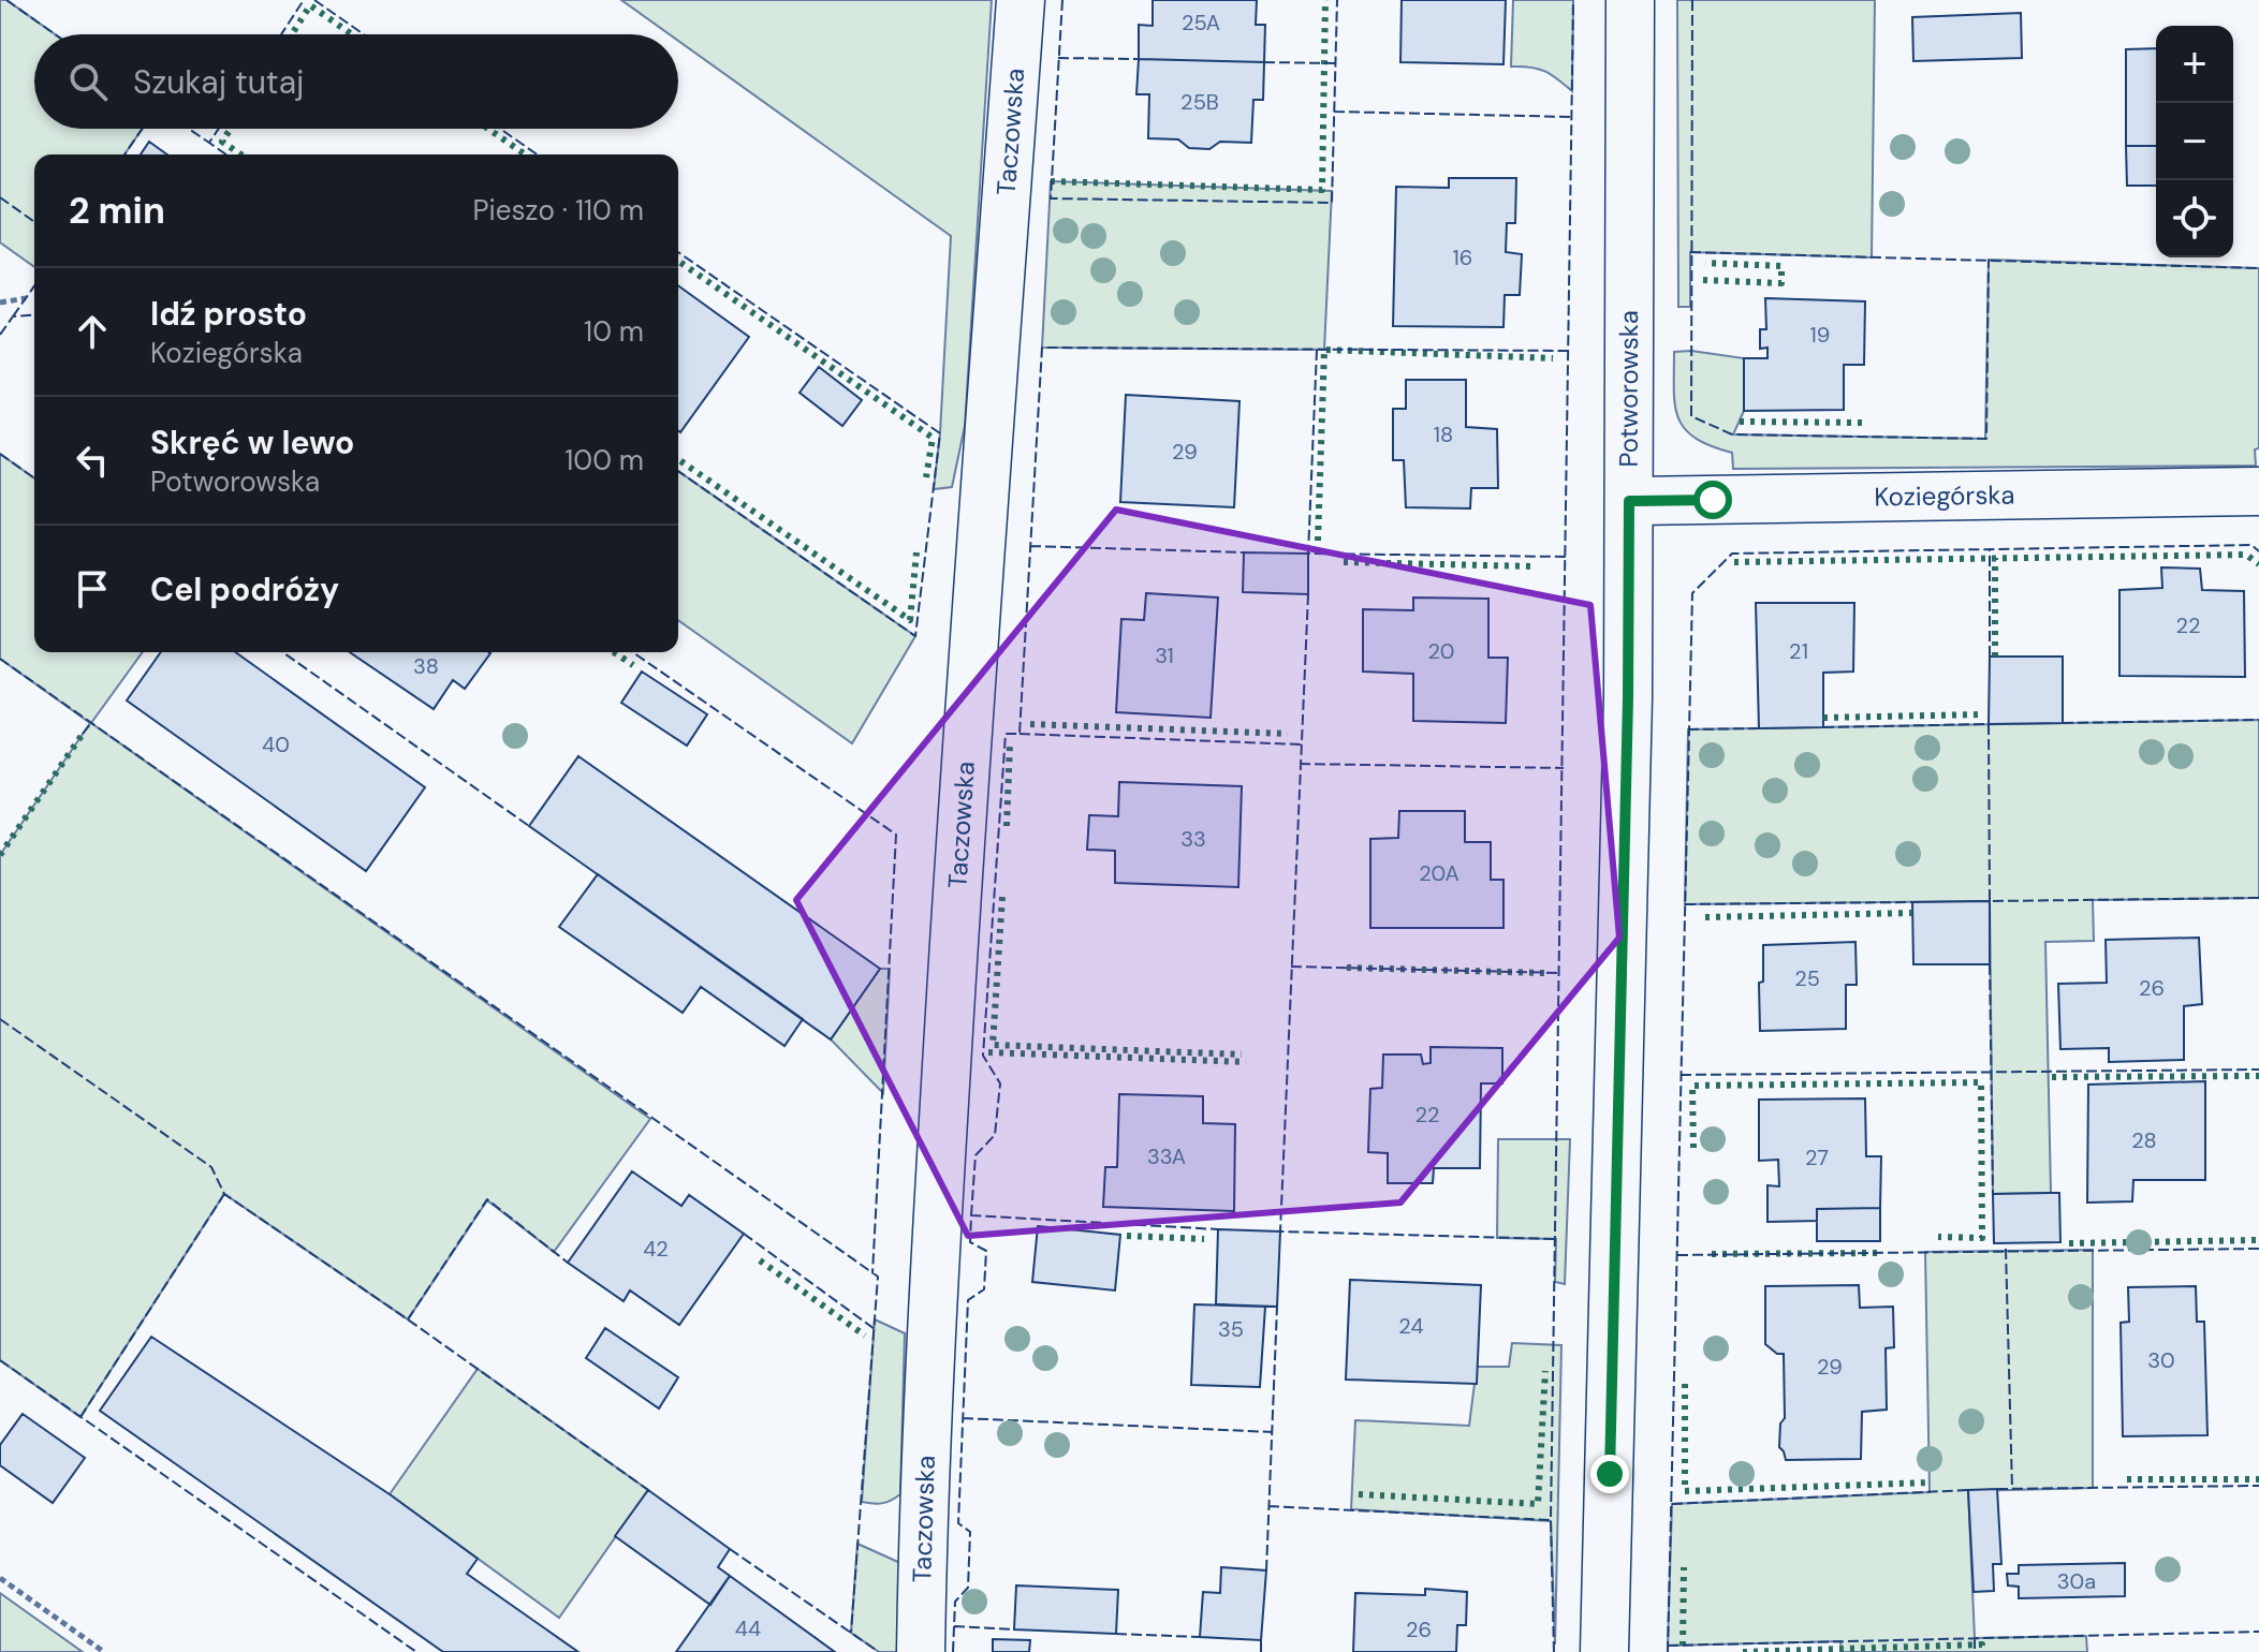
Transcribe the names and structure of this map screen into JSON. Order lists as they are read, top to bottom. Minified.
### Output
{"streets":{"street":["Taczowska","Potworowska","Koziegórska"]},"crossings":[["Potworowska","Koziegórska"]],"house_numbers":["25A","25B","16","19","18","29","22","20","21","31","38","40","33","20A","25","26","22","28","33A","27","42","24","35","30","29","30a","44","26"],"page":{"map_buttons":["+","−"],"search":"Szukaj tutaj","heading":["2 min","Pieszo · 110 m"],"list":[["Idź prosto","Koziegórska","10 m"],["Skręć w lewo","Potworowska","100 m"],"Cel podróży"]}}
